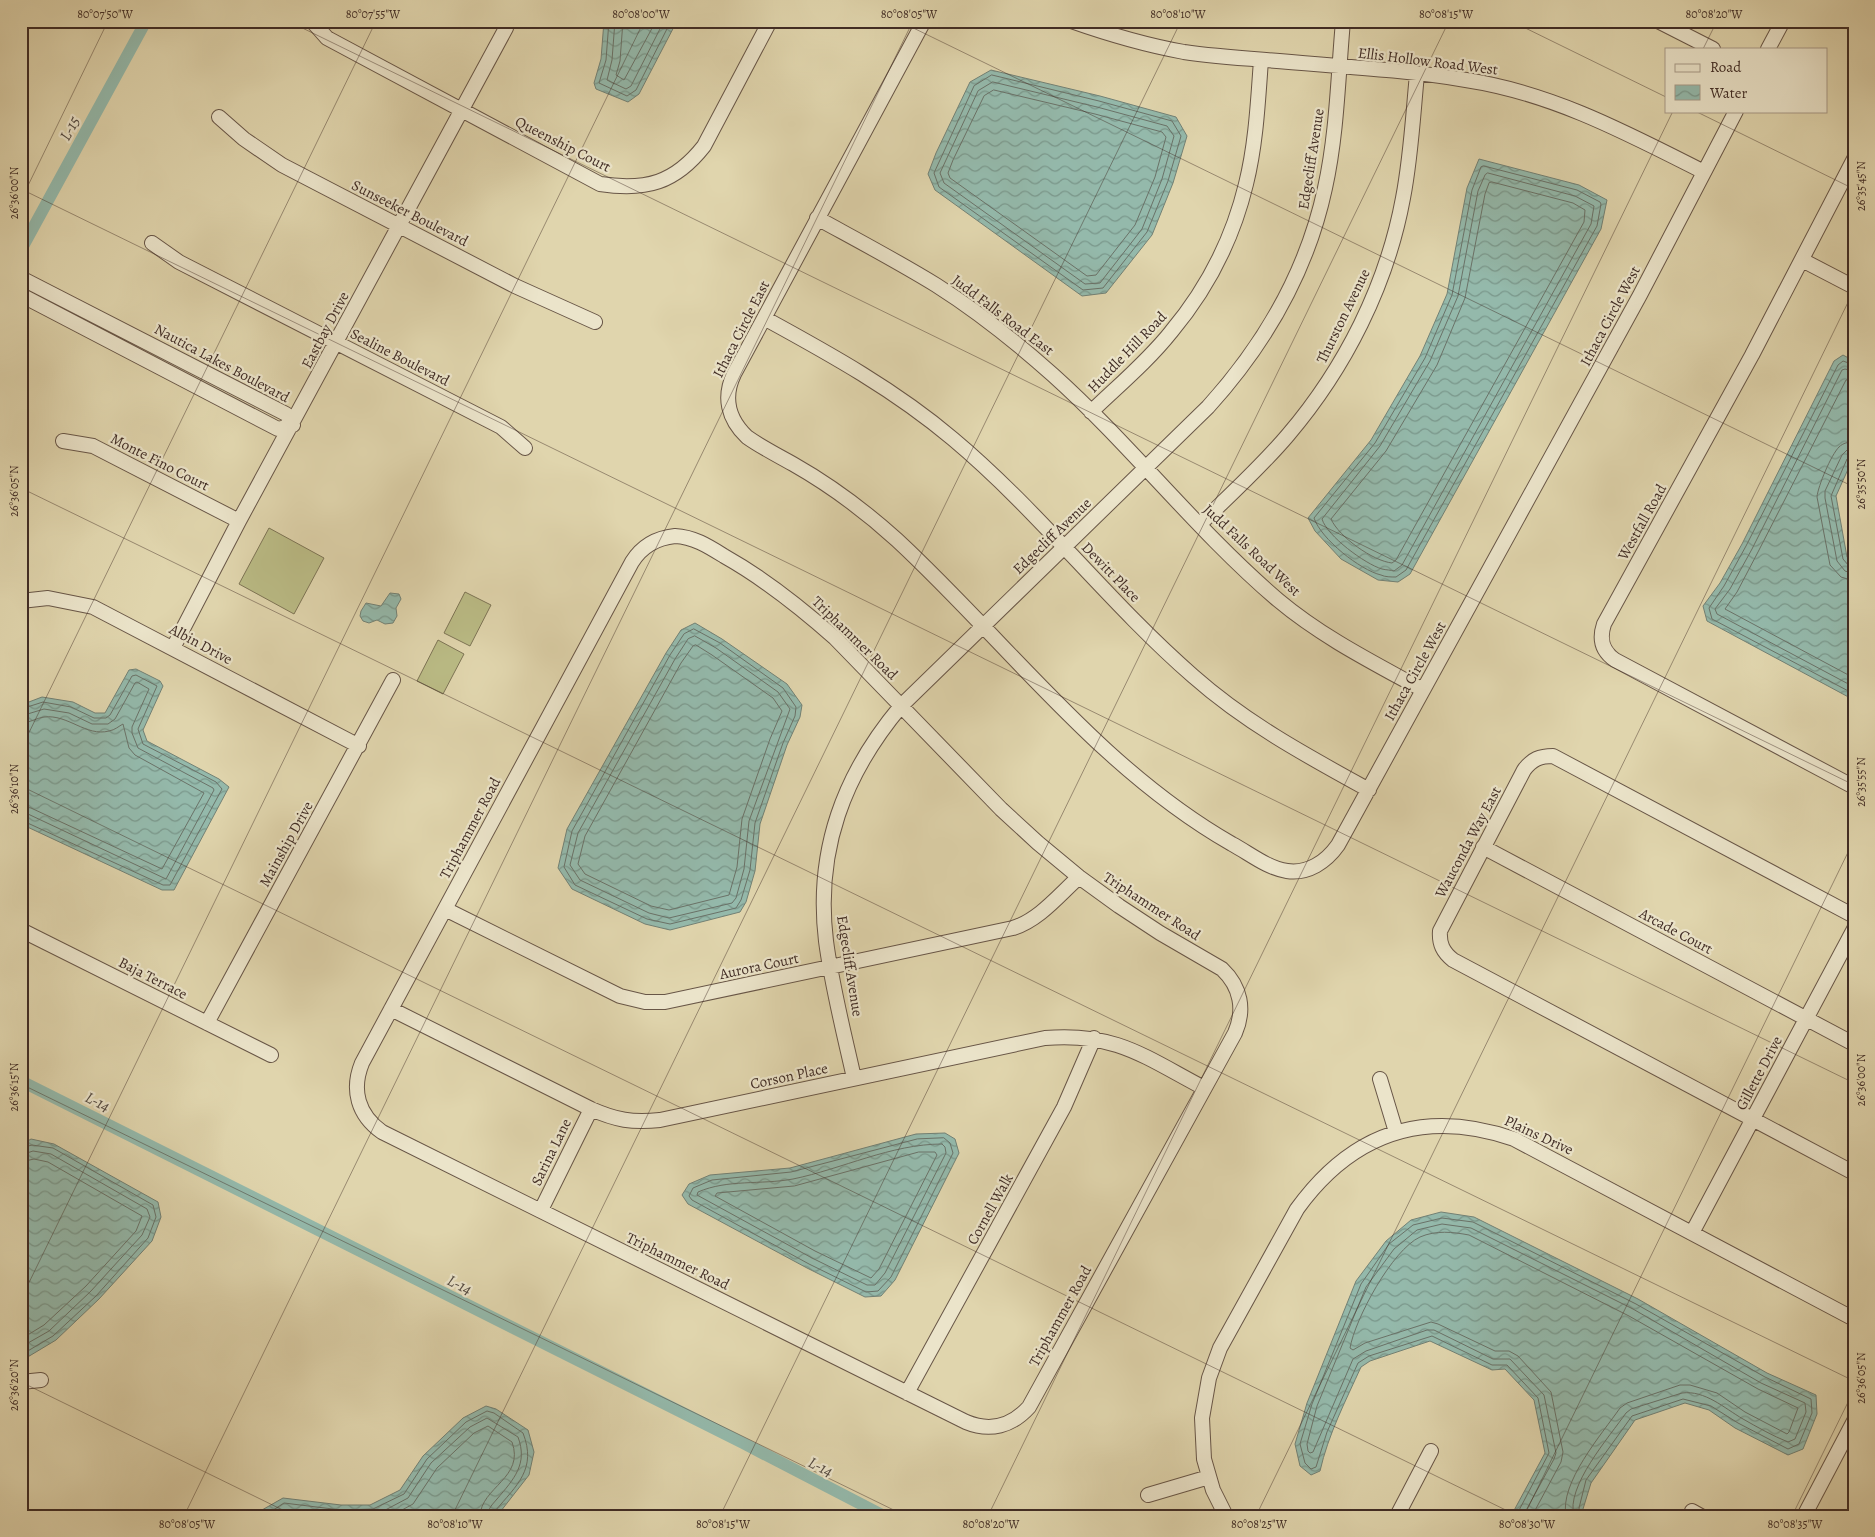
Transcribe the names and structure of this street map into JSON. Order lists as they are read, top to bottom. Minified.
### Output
{"streets":{"street":["Ellis Hollow Road West","Queenship Court","Edgecliff Avenue","Sunseeker Boulevard","Judd Falls Road East","Thurston Avenue","Ithaca Circle West","Ithaca Circle East","Eastbay Drive","Huddle Hill Road","Sealine Boulevard","Nautica Lakes Boulevard","Monte Fino Court","Westfall Road","Judd Falls Road West","Dewitt Place","Triphammer Road","Albin Drive","Wauconda Way East","Mainship Drive","Arcade Court","Aurora Court","Baja Terrace","Gillette Drive","Corson Place","Plains Drive","Sarina Lane","Cornell Walk"]},"crossings":[["Ellis Hollow Road West","Edgecliff Avenue"],["Ellis Hollow Road West","Thurston Avenue"],["Ellis Hollow Road West","Ithaca Circle West"],["Ellis Hollow Road West","Huddle Hill Road"],["Queenship Court","Eastbay Drive"],["Edgecliff Avenue","Judd Falls Road East"],["Edgecliff Avenue","Ithaca Circle West"],["Edgecliff Avenue","Ithaca Circle East"],["Edgecliff Avenue","Judd Falls Road West"],["Edgecliff Avenue","Dewitt Place"],["Edgecliff Avenue","Triphammer Road"],["Edgecliff Avenue","Aurora Court"],["Edgecliff Avenue","Corson Place"],["Sunseeker Boulevard","Eastbay Drive"],["Judd Falls Road East","Ithaca Circle East"],["Judd Falls Road East","Huddle Hill Road"],["Judd Falls Road East","Judd Falls Road West"],["Thurston Avenue","Judd Falls Road West"],["Ithaca Circle West","Ithaca Circle East"],["Ithaca Circle West","Judd Falls Road West"],["Ithaca Circle West","Dewitt Place"],["Ithaca Circle East","Dewitt Place"],["Eastbay Drive","Sealine Boulevard"],["Eastbay Drive","Nautica Lakes Boulevard"],["Eastbay Drive","Monte Fino Court"],["Eastbay Drive","Albin Drive"],["Triphammer Road","Aurora Court"],["Triphammer Road","Corson Place"],["Triphammer Road","Sarina Lane"],["Triphammer Road","Cornell Walk"],["Albin Drive","Mainship Drive"],["Wauconda Way East","Arcade Court"],["Wauconda Way East","Gillette Drive"],["Mainship Drive","Baja Terrace"],["Arcade Court","Gillette Drive"],["Gillette Drive","Plains Drive"],["Corson Place","Sarina Lane"],["Corson Place","Cornell Walk"]],"water":["L-15","L-14"],"legend":["Road","Water"],"coordinates":["80°07'50\"W","80°07'55\"W","80°08'00\"W","80°08'05\"W","80°08'10\"W","80°08'15\"W","80°08'20\"W","26°35'45\"N","26°36'00\"N","26°35'50\"N","26°36'05\"N","26°35'55\"N","26°36'10\"N","26°36'15\"N","26°36'20\"N","80°08'25\"W","80°08'30\"W","80°08'35\"W"]}
